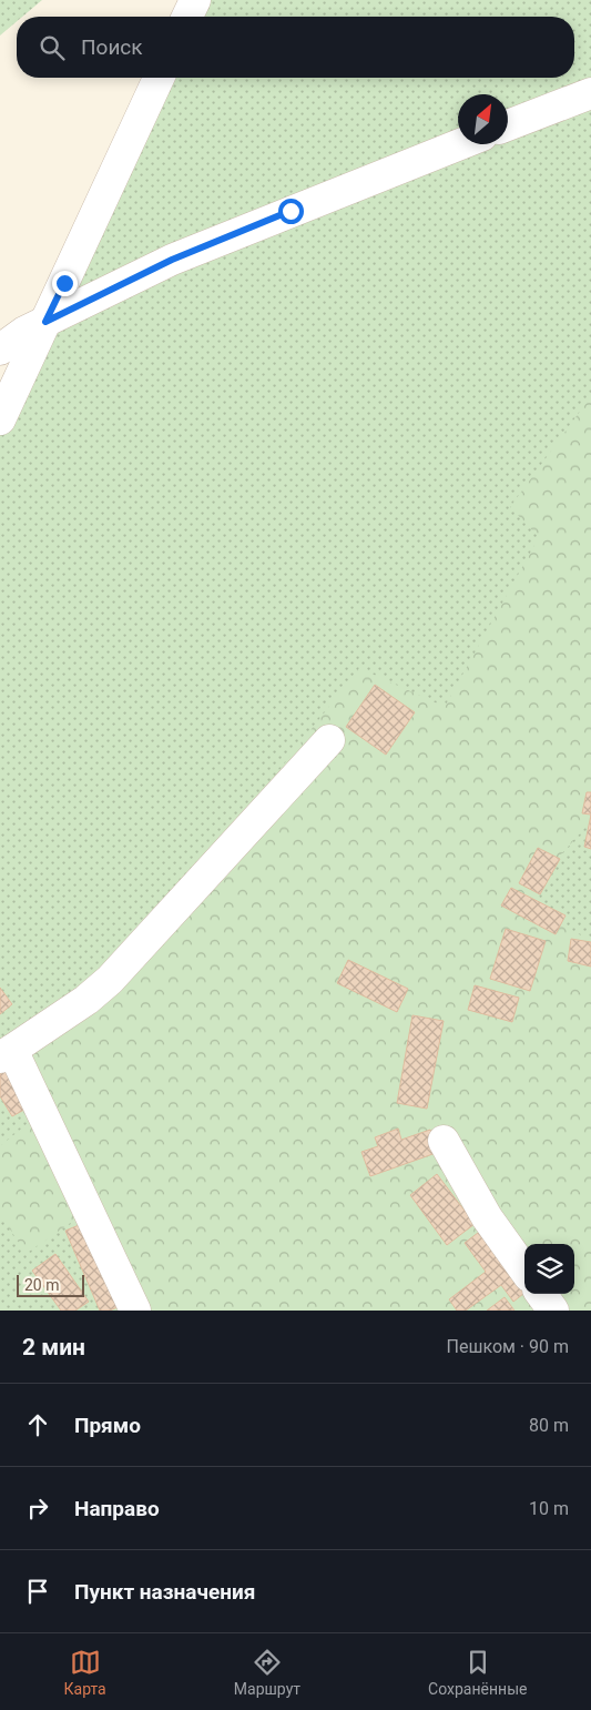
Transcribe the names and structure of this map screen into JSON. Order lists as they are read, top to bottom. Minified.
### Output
{"scale_bar":"20 m","north":"top right","page":{"search":"Поиск","scale":"20 m","heading":["2 мин","Пешком · 90 m"],"list":[["Прямо","80 m"],["Направо","10 m"],"Пункт назначения"],"nav":["Карта","Маршрут","Сохранённые"]}}
